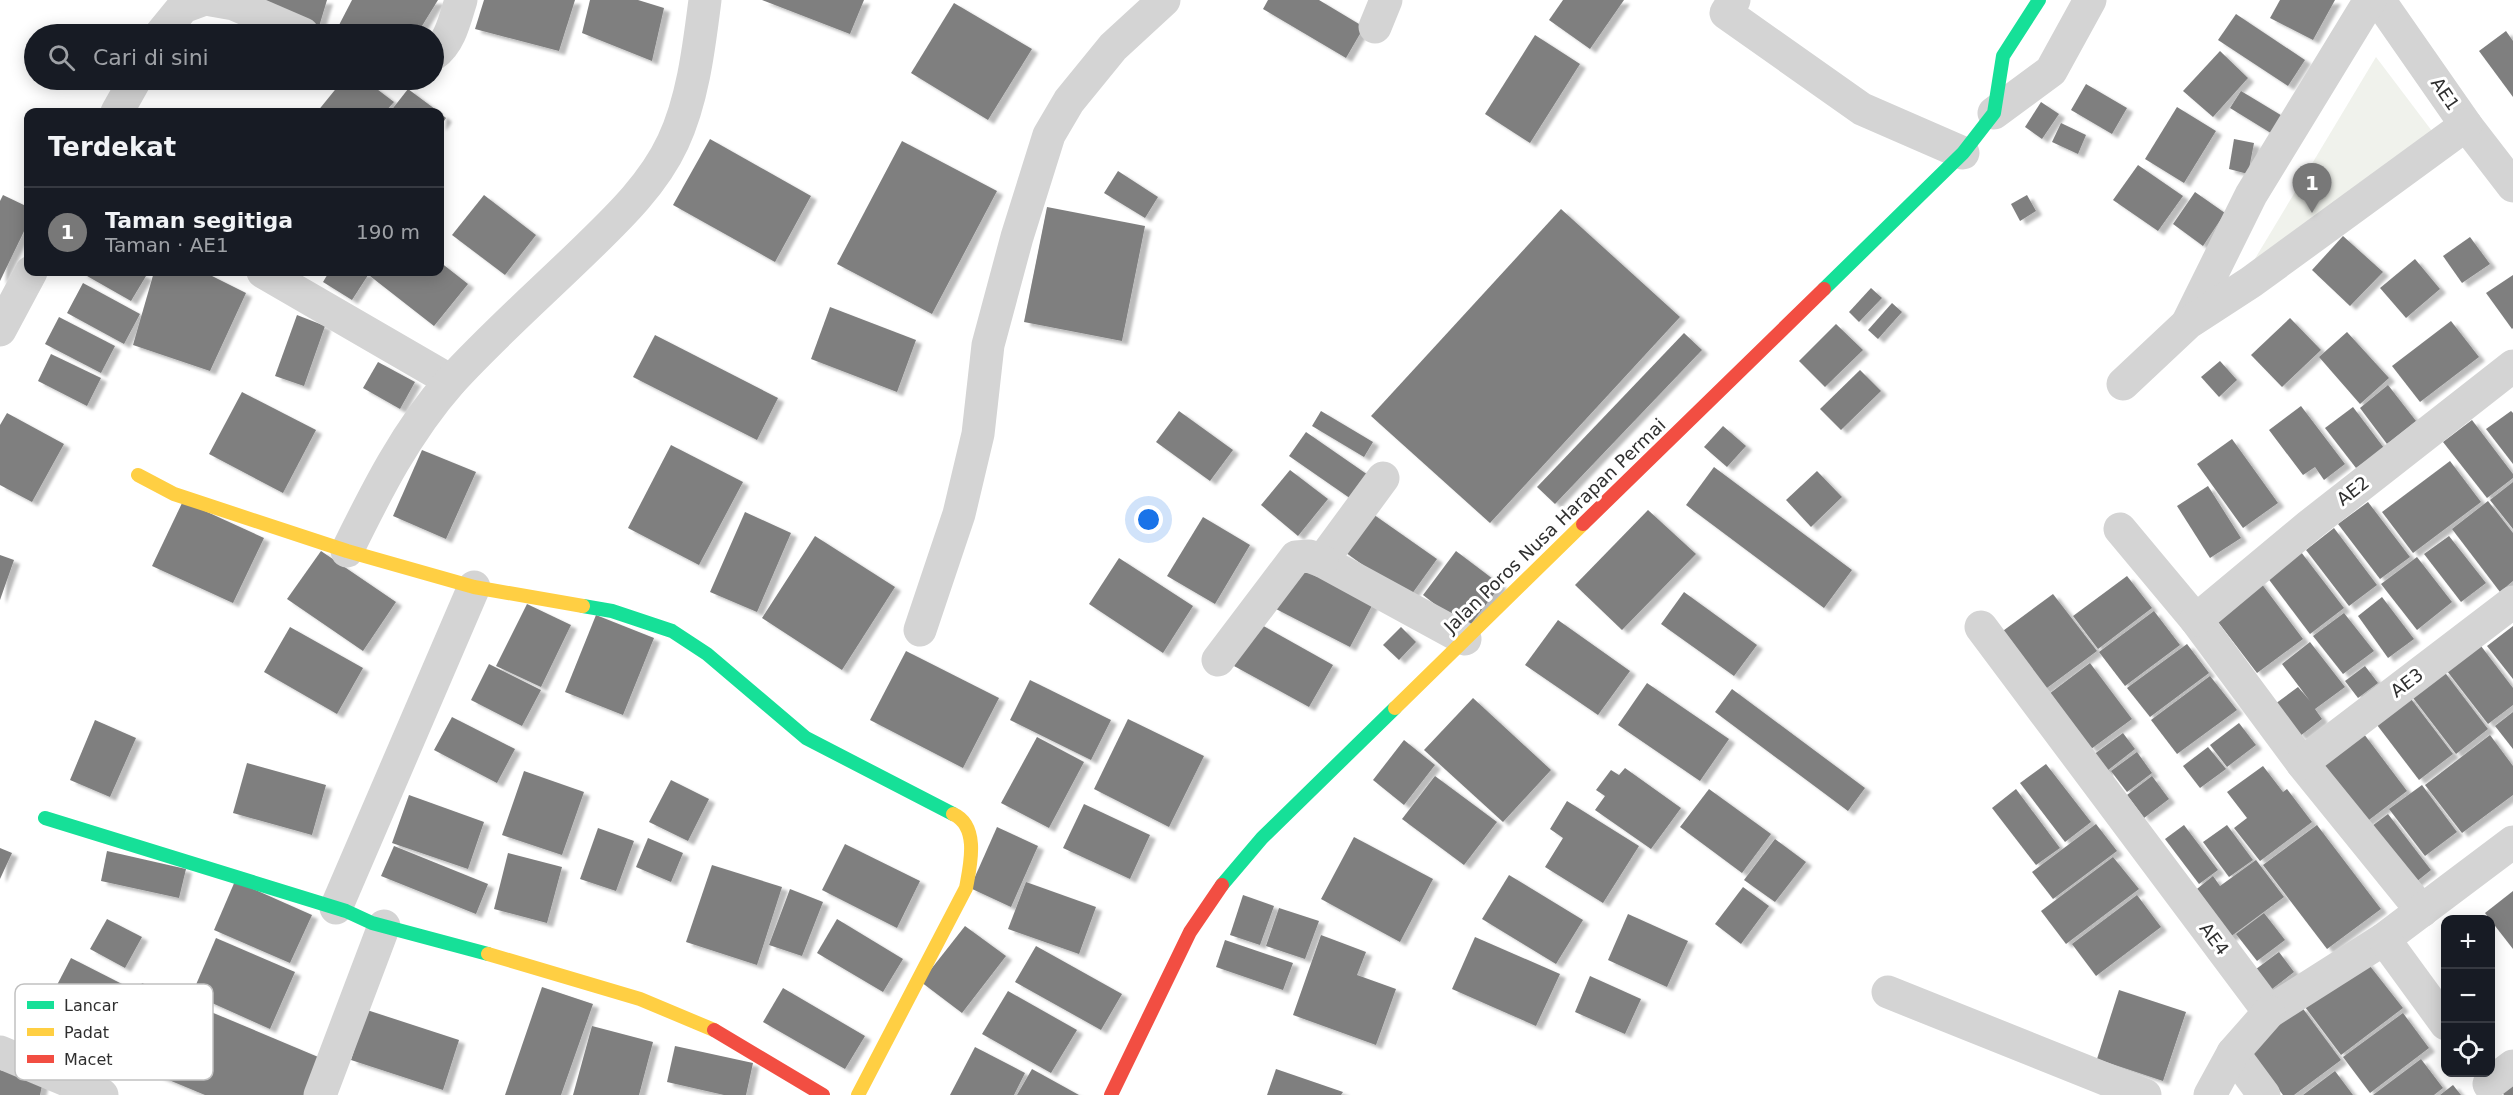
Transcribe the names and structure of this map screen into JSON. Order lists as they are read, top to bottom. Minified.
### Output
{"streets":{"street":["AE1","AE2","Jalan Poros Nusa Harapan Permai","AE3","AE4"]},"legend":["Lancar","Padat","Macet"],"page":{"search":"Cari di sini","heading":"Terdekat","pins":"1","list":[{"mark":"1","name":"Taman segitiga","note":"Taman · AE1","value":"190 m"}],"map_buttons":["+","−"]}}
